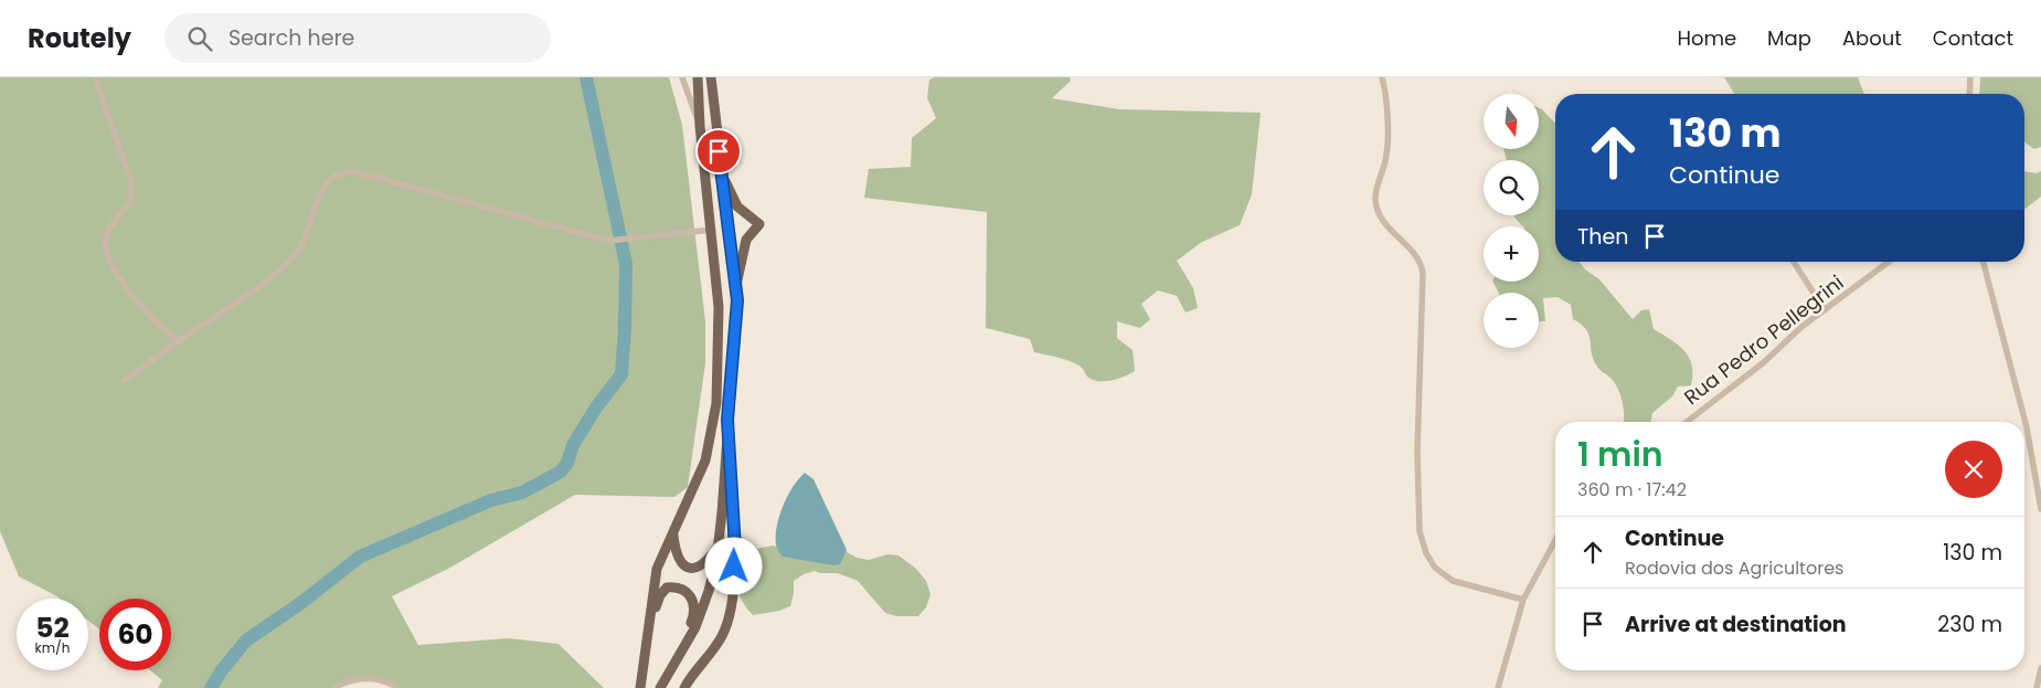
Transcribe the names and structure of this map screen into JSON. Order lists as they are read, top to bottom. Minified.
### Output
{"streets":{"street":["Rua Pedro Pellegrini"]},"north":"bottom","page":{"header":"Routely","search":"Search here","nav":["Home","Map","About","Contact"],"map_buttons":["+","−"],"turn":["130 m","Continue"],"then":"Then","heading":["1 min","360 m · 17:42"],"list":[{"name":"Continue","note":"Rodovia dos Agricultores","value":"130 m"},{"name":"Arrive at destination","value":"230 m"}],"speed":"52 km/h","limit":"60"}}
